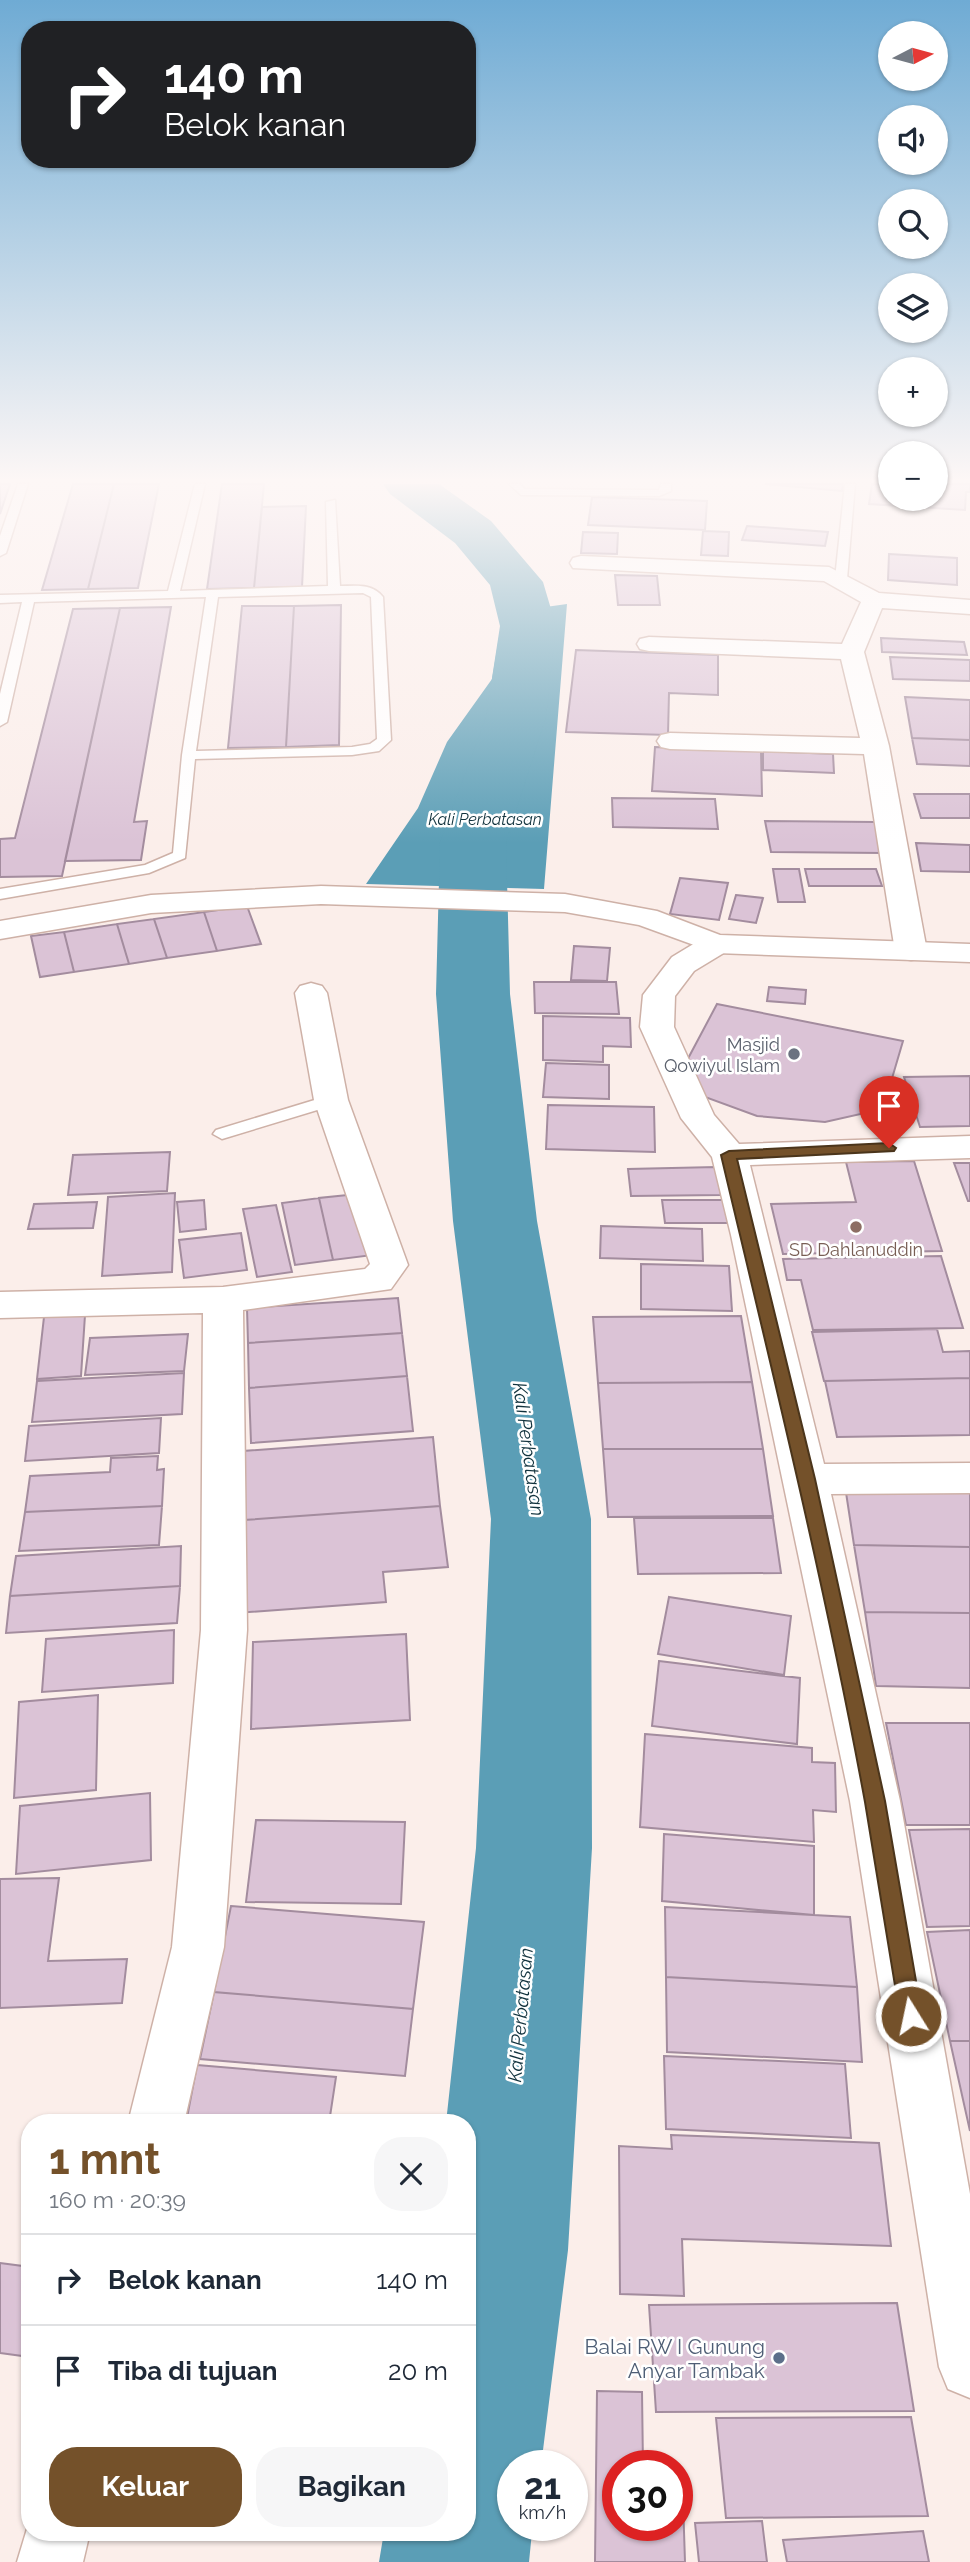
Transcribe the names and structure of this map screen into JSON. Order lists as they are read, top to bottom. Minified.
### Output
{"water":["Kali Perbatasan"],"places":["Masjid Qowiyul Islam","SD Dahlanuddin","Balai RW I Gunung Anyar Tambak"],"north":"right","page":{"map_buttons":["+","−"],"turn":["140 m","Belok kanan"],"heading":["1 mnt","160 m · 20:39"],"list":[{"name":"Belok kanan","value":"140 m"},{"name":"Tiba di tujuan","value":"20 m"}],"buttons":["Keluar","Bagikan"],"speed":"21 km/h","limit":"30"}}
